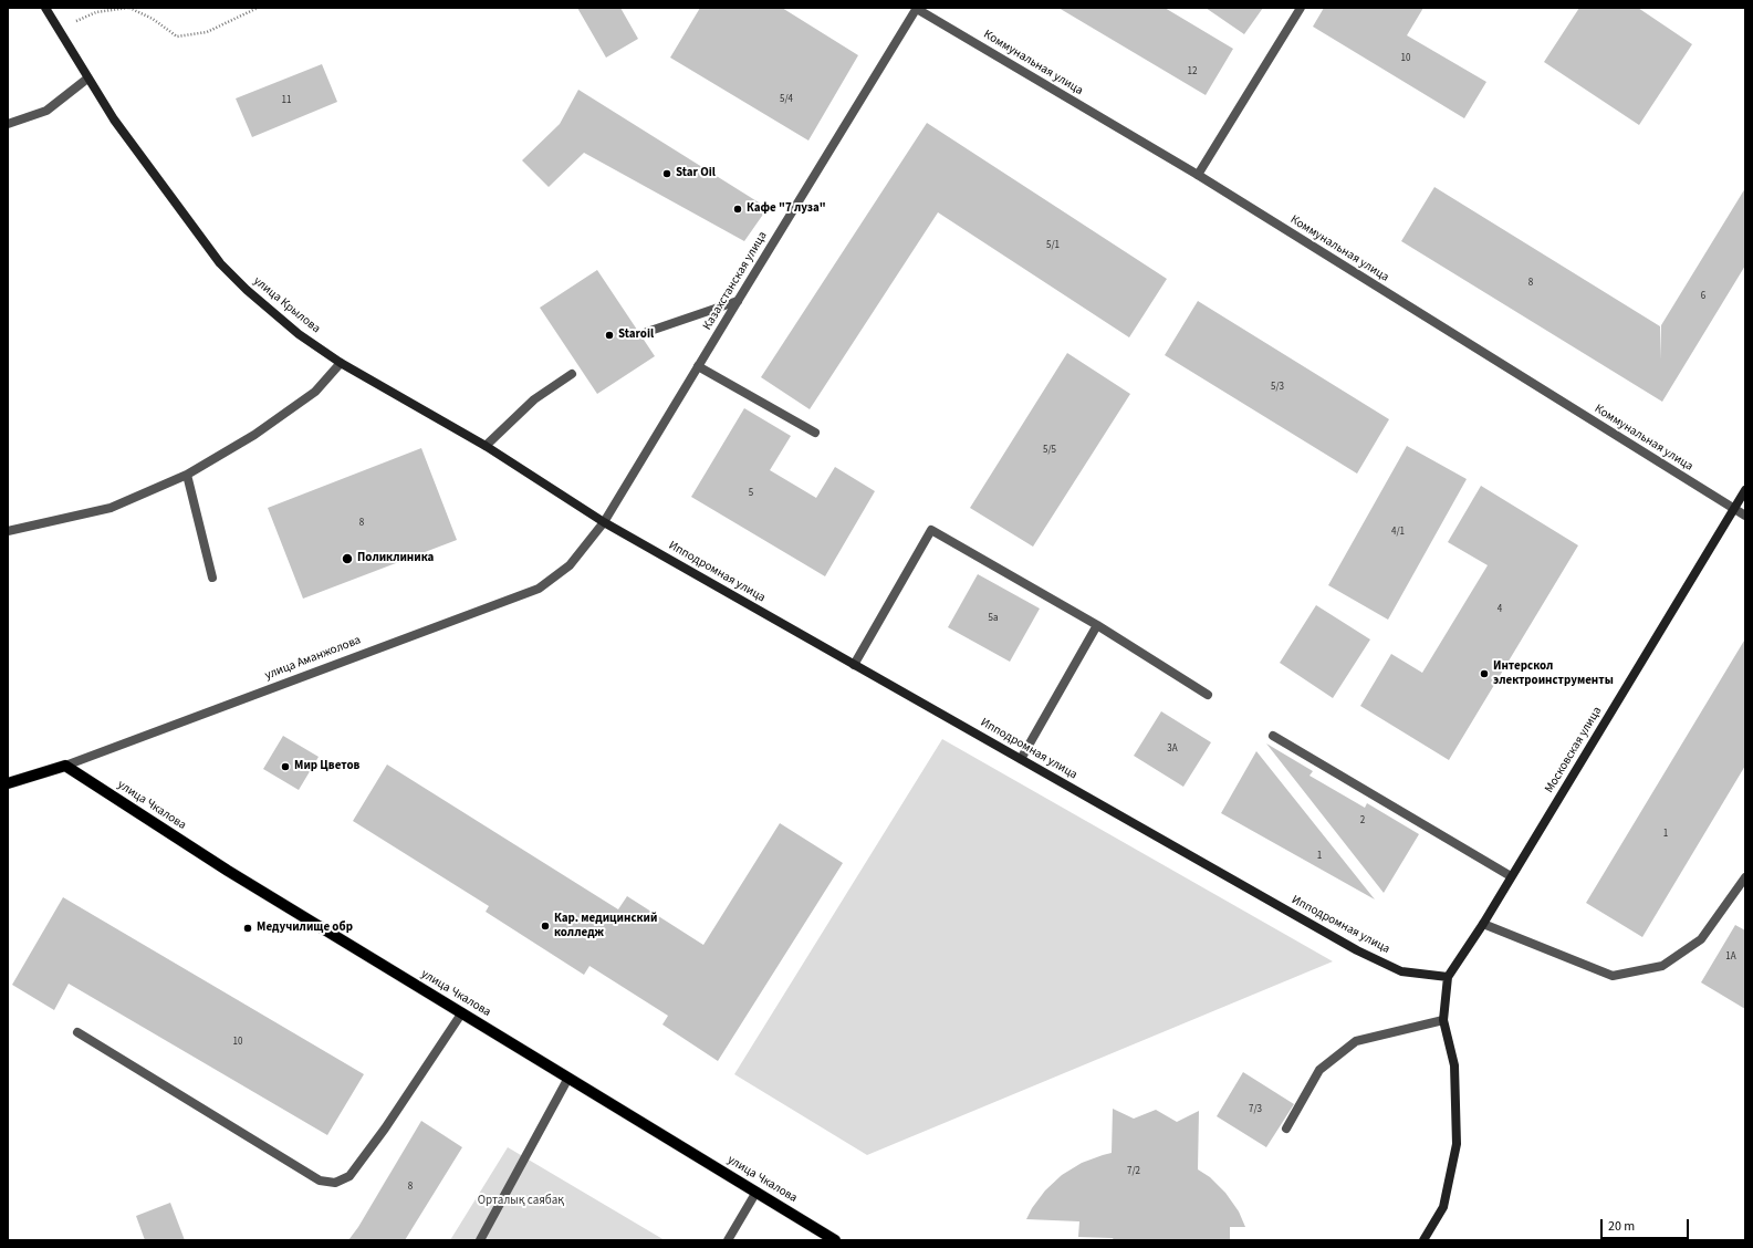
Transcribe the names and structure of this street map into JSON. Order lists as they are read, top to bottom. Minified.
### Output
{"streets":{"main road":["улица Аманжолова","улица Чкалова"],"street":["Коммунальная улица","Казахстанская улица","улица Крылова","Ипподромная улица","Московская улица"]},"crossings":[["Коммунальная улица","Казахстанская улица"],["Коммунальная улица","Московская улица"],["Казахстанская улица","улица Крылова"],["Казахстанская улица","Ипподромная улица"],["Казахстанская улица","улица Аманжолова"],["улица Крылова","Ипподромная улица"],["улица Крылова","улица Аманжолова"],["Ипподромная улица","улица Аманжолова"],["Ипподромная улица","Московская улица"],["улица Аманжолова","улица Чкалова"]],"parks":["Орталық саябақ"],"places":["Star Oil","Кафе \"7 луза\"","Staroil","Поликлиника","Интерскол электроинструменты","Мир Цветов","Кар. медицинский колледж","Медучилище обр"],"house_numbers":["10","12","5/4","11","5/1","8","6","5/3","5/5","5","8","4/1","4","5а","3А","2","1","1","1А","10","7/3","7/2","8"],"scale_bar":"20 m"}
